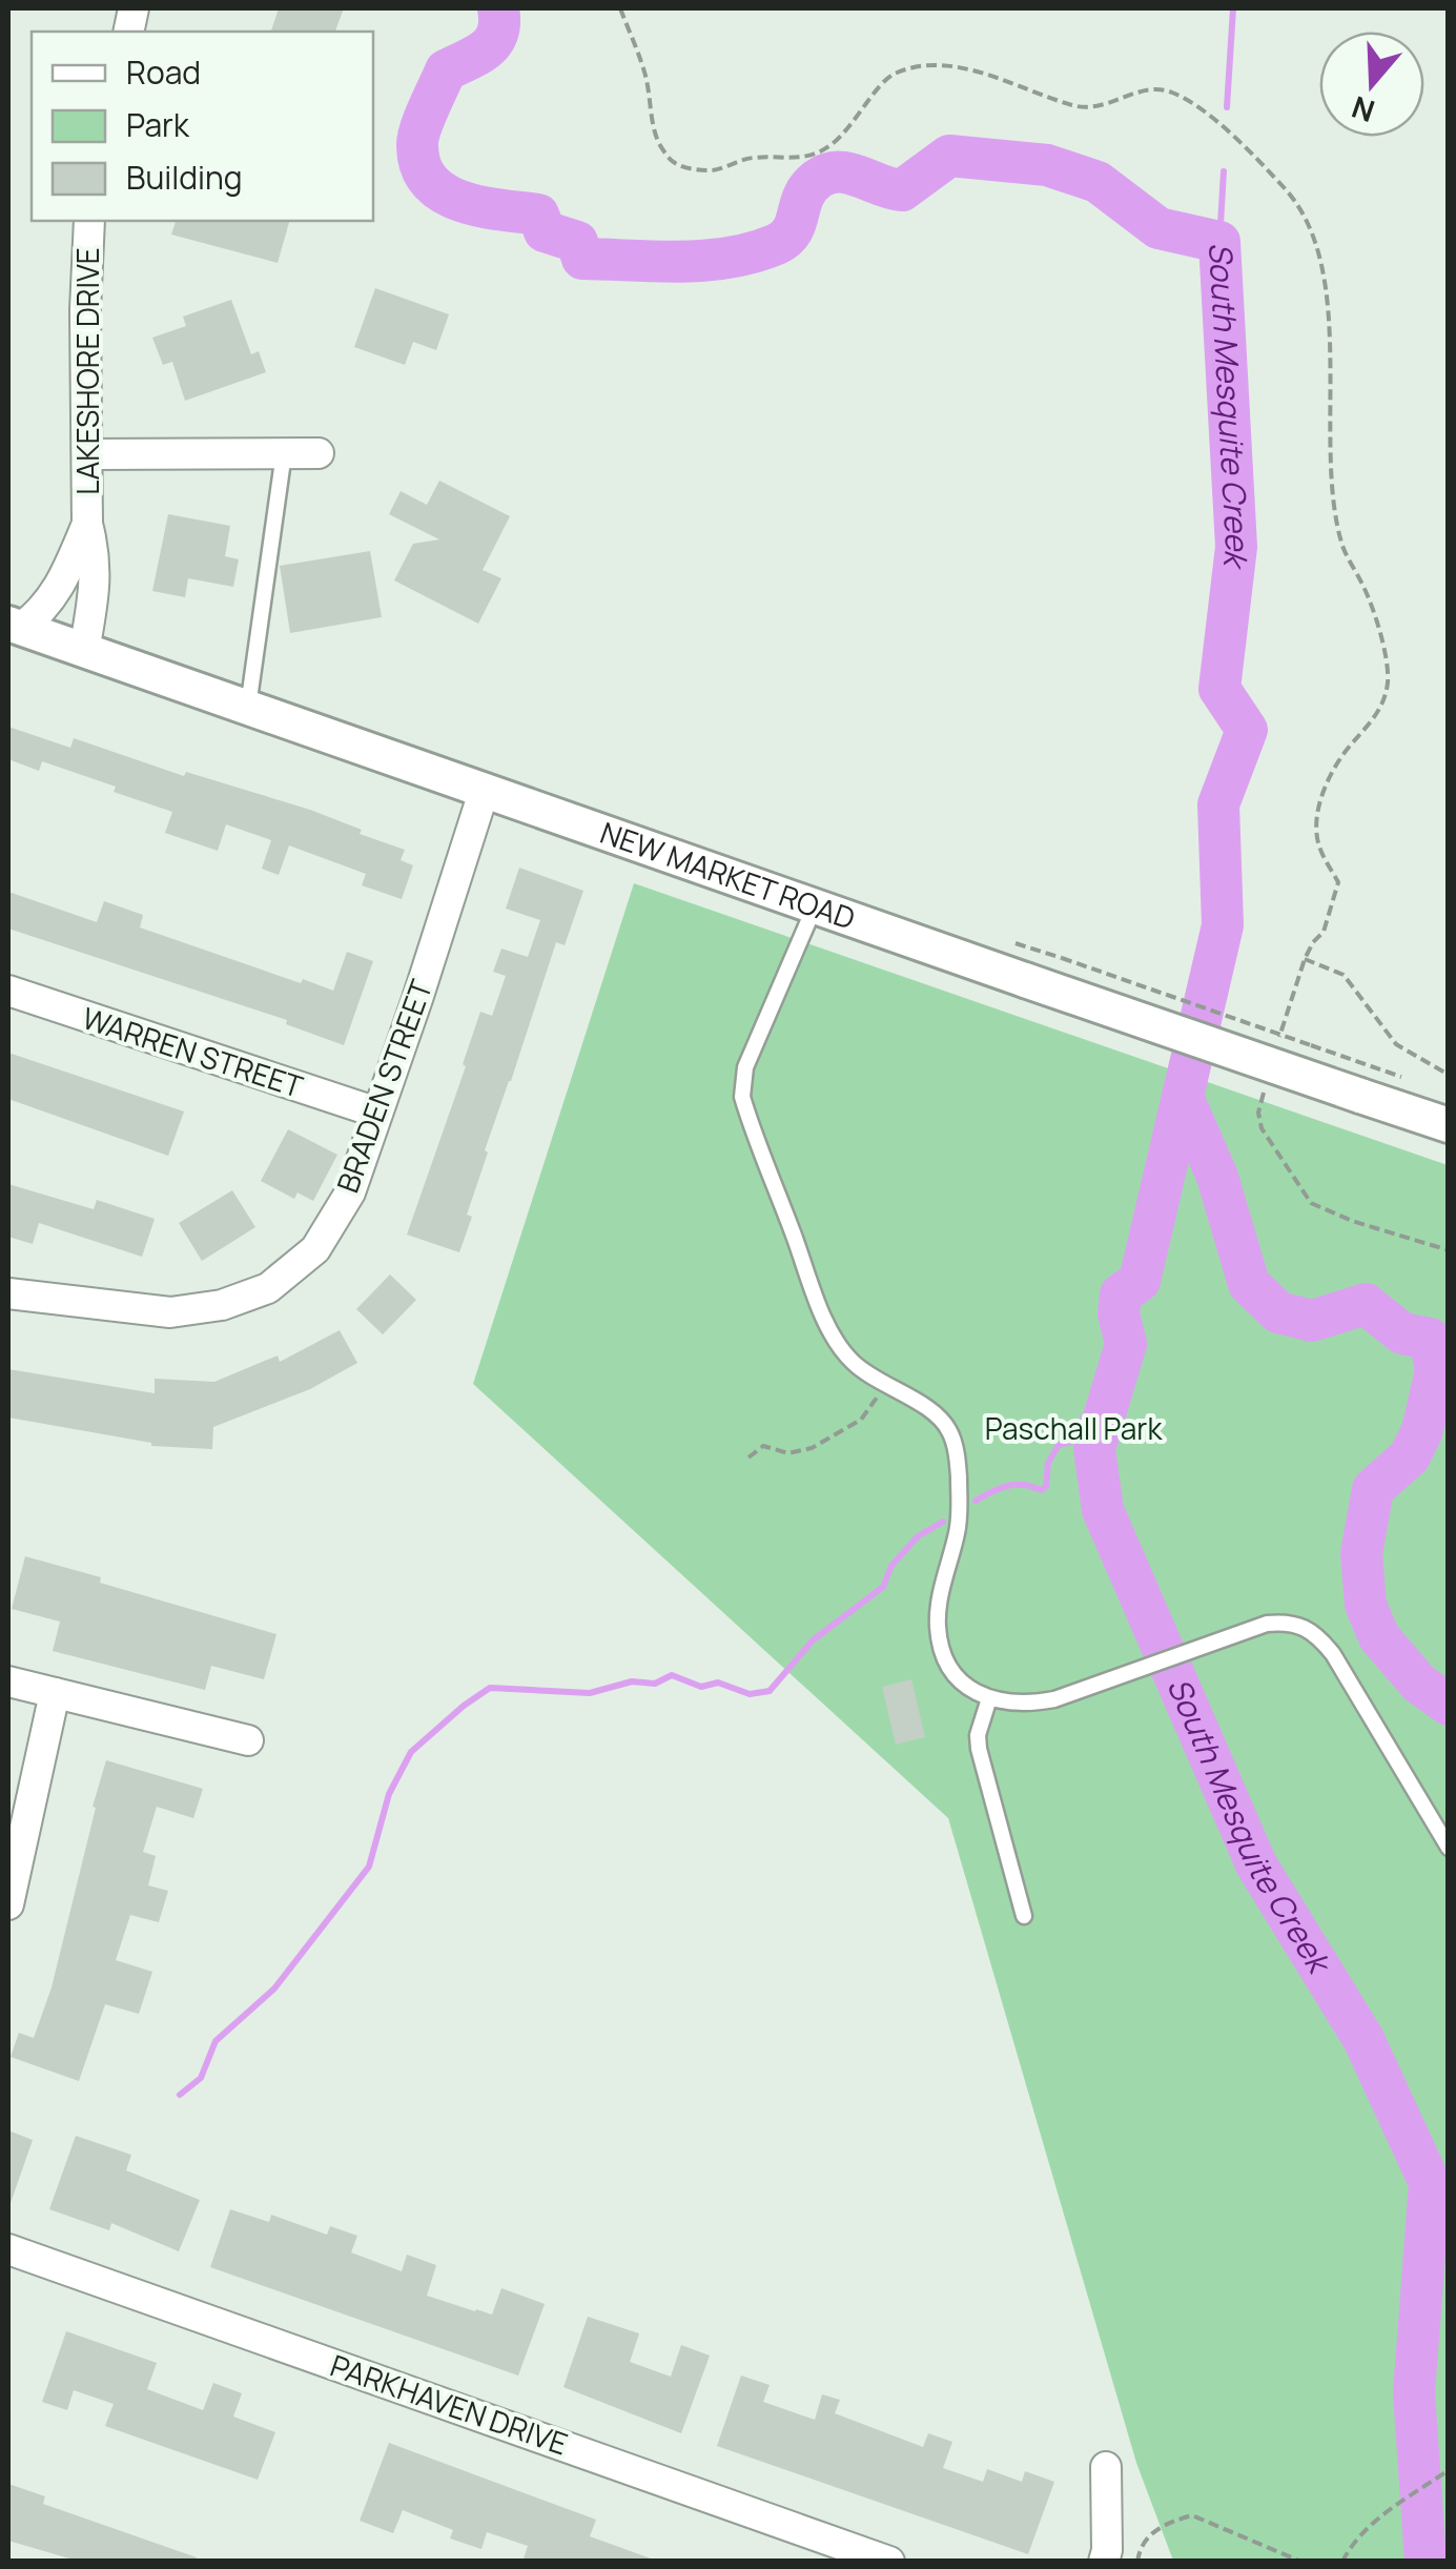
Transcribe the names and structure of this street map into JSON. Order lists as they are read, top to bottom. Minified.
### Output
{"streets":{"street":["LAKESHORE DRIVE","NEW MARKET ROAD","WARREN STREET","BRADEN STREET","PARKHAVEN DRIVE"]},"crossings":[["LAKESHORE DRIVE","NEW MARKET ROAD"],["NEW MARKET ROAD","BRADEN STREET"],["WARREN STREET","BRADEN STREET"]],"water":["South Mesquite Creek"],"parks":["Paschall Park"],"legend":["Road","Park","Building"],"north":"bottom"}
